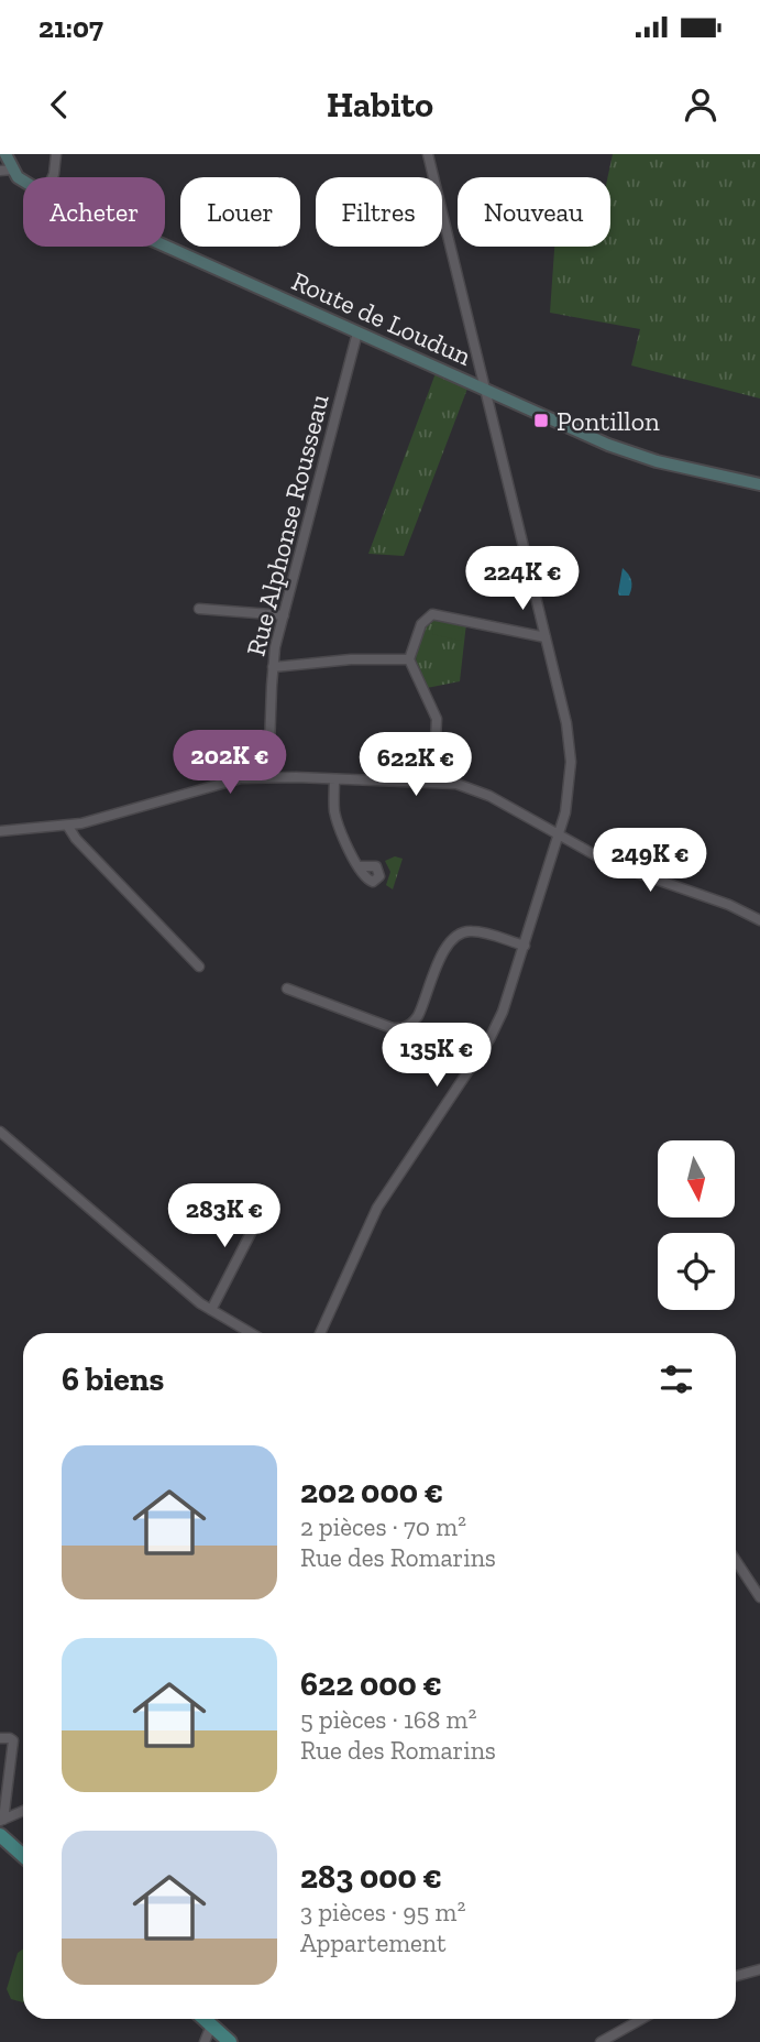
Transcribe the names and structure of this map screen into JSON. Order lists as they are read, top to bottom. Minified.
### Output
{"streets":{"main road":["Route de Loudun"],"street":["Rue Alphonse Rousseau"]},"crossings":[["Route de Loudun","Rue Alphonse Rousseau"]],"places":{"transit":["Pontillon"]},"north":"bottom","page":{"status":"21:07","header":"Habito","chip":["Acheter","Louer","Filtres","Nouveau"],"price":["224K €","202K €","622K €","249K €","135K €","283K €"],"heading":"6 biens","list":[{"name":"202 000 €","note":"2 pièces · 70 m² · Rue des Romarins"},{"name":"622 000 €","note":"5 pièces · 168 m² · Rue des Romarins"},{"name":"283 000 €","note":"3 pièces · 95 m² · Appartement"}]}}
